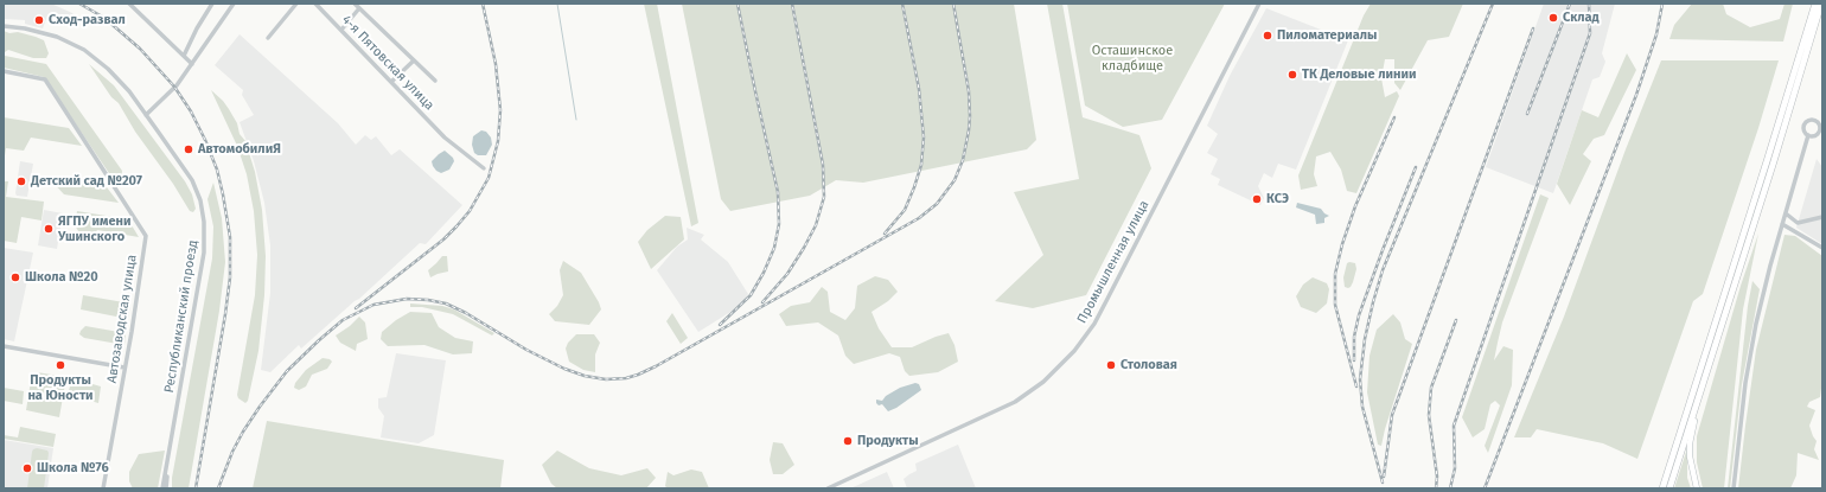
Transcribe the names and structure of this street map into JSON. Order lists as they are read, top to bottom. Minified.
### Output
{"streets":{"street":["4-я Пятовская улица","Промышленная улица","Республиканский проезд","Автозаводская улица"]},"parks":["Осташинское кладбище"],"places":["Склад","Сход-развал","Пиломатериалы","ТК Деловые линии","АвтомобилиЯ","Детский сад №207","КСЭ","ЯГПУ имени Ушинского","Школа №20","Продукты на Юности","Столовая","Продукты","Школа №76"]}
